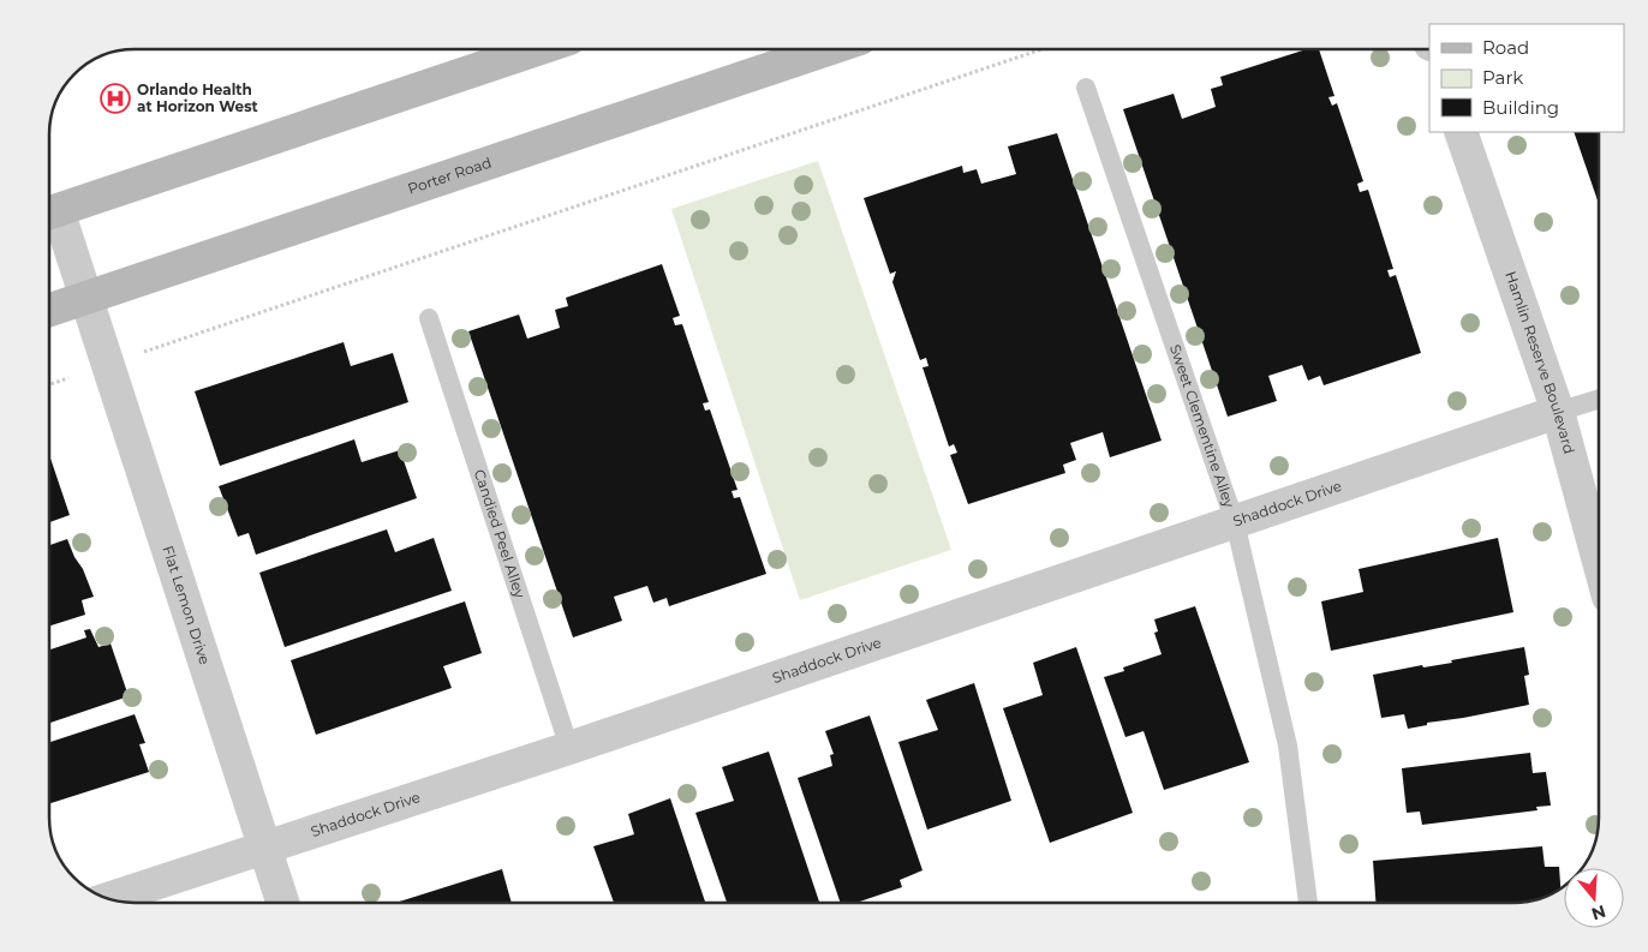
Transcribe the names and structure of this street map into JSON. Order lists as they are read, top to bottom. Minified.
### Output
{"streets":{"street":["Porter Road","Hamlin Reserve Boulevard","Shaddock Drive","Flat Lemon Drive"],"lane":["Sweet Clementine Alley","Candied Peel Alley"]},"crossings":[["Porter Road","Flat Lemon Drive"],["Hamlin Reserve Boulevard","Shaddock Drive"],["Sweet Clementine Alley","Shaddock Drive"],["Shaddock Drive","Candied Peel Alley"],["Shaddock Drive","Flat Lemon Drive"]],"places":{"hospital":["Orlando Health at Horizon West"]},"legend":["Road","Park","Building"],"north":"bottom"}
